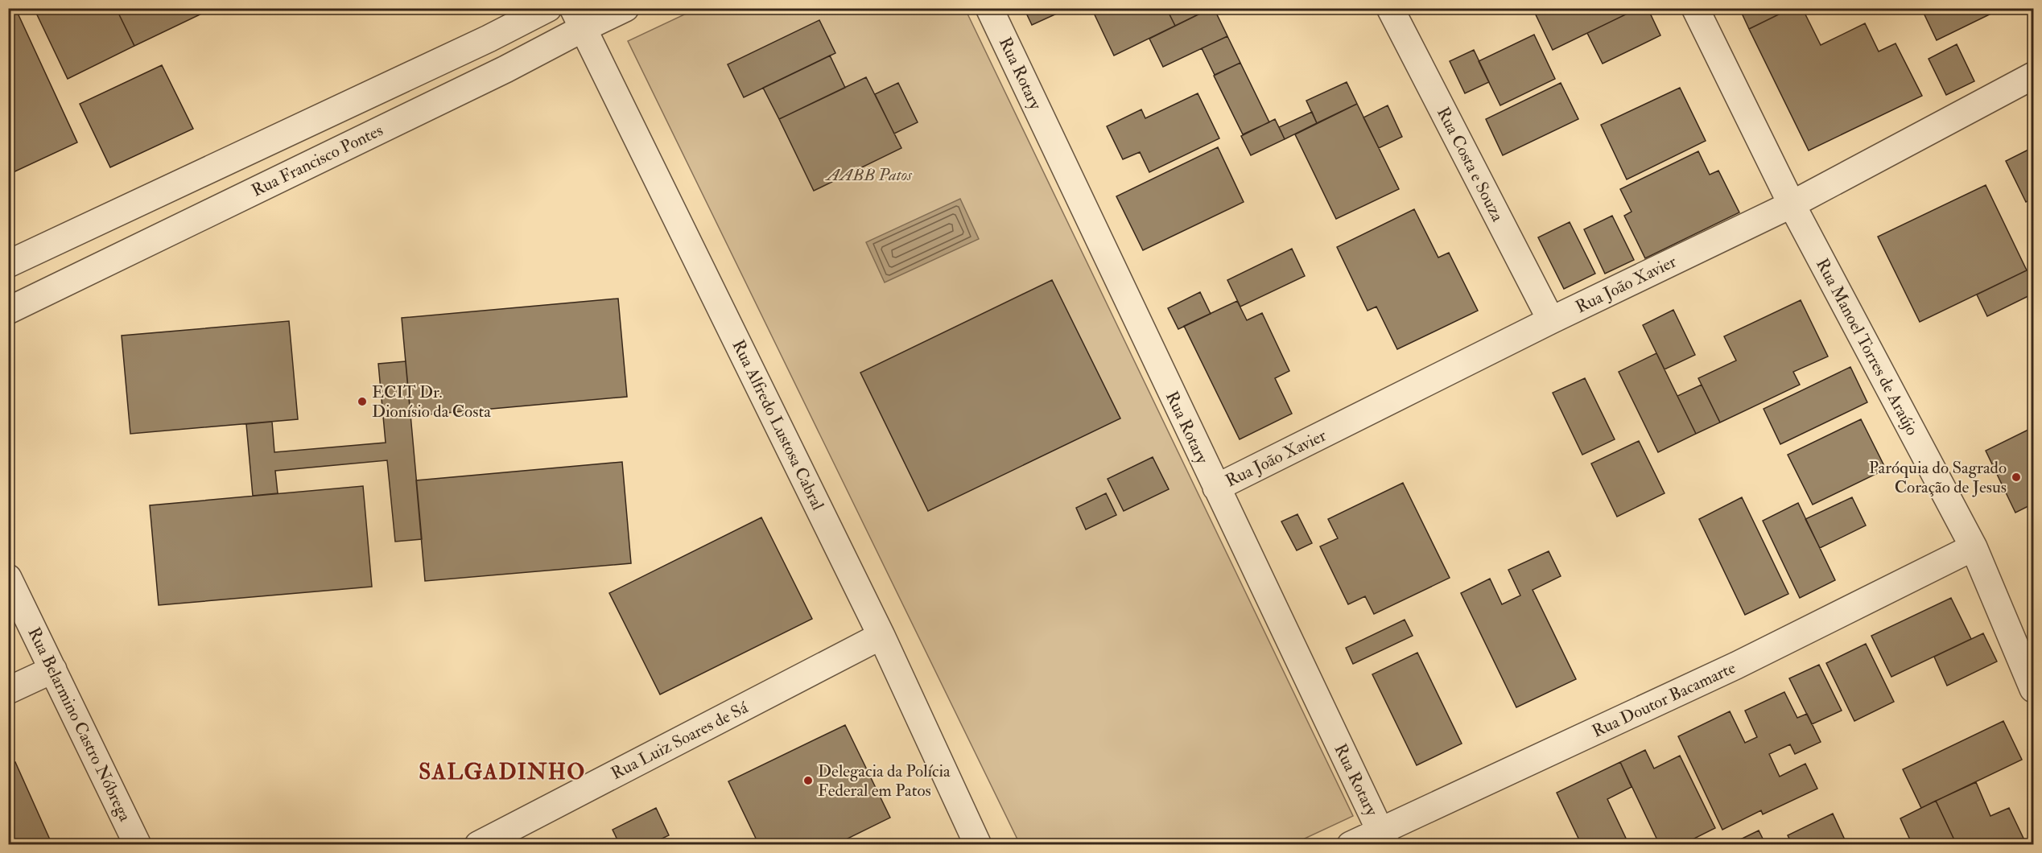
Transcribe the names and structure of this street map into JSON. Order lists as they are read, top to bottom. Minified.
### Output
{"streets":{"street":["Rua Rotary","Rua Francisco Pontes","Rua Costa e Souza","Rua João Xavier","Rua Manoel Torres de Araújo","Rua Alfredo Lustosa Cabral","Rua Doutor Bacamarte","Rua Belarmino Castro Nóbrega","Rua Luiz Soares de Sá"]},"crossings":[["Rua Rotary","Rua João Xavier"],["Rua Rotary","Rua Doutor Bacamarte"],["Rua Francisco Pontes","Rua Alfredo Lustosa Cabral"],["Rua Costa e Souza","Rua João Xavier"],["Rua João Xavier","Rua Manoel Torres de Araújo"],["Rua Manoel Torres de Araújo","Rua Doutor Bacamarte"],["Rua Alfredo Lustosa Cabral","Rua Luiz Soares de Sá"]],"districts":["SALGADINHO"],"parks":["AABB Patos"],"places":["ECIT Dr. Dionísio da Costa","Paróquia do Sagrado Coração de Jesus","Delegacia da Polícia Federal em Patos"]}
